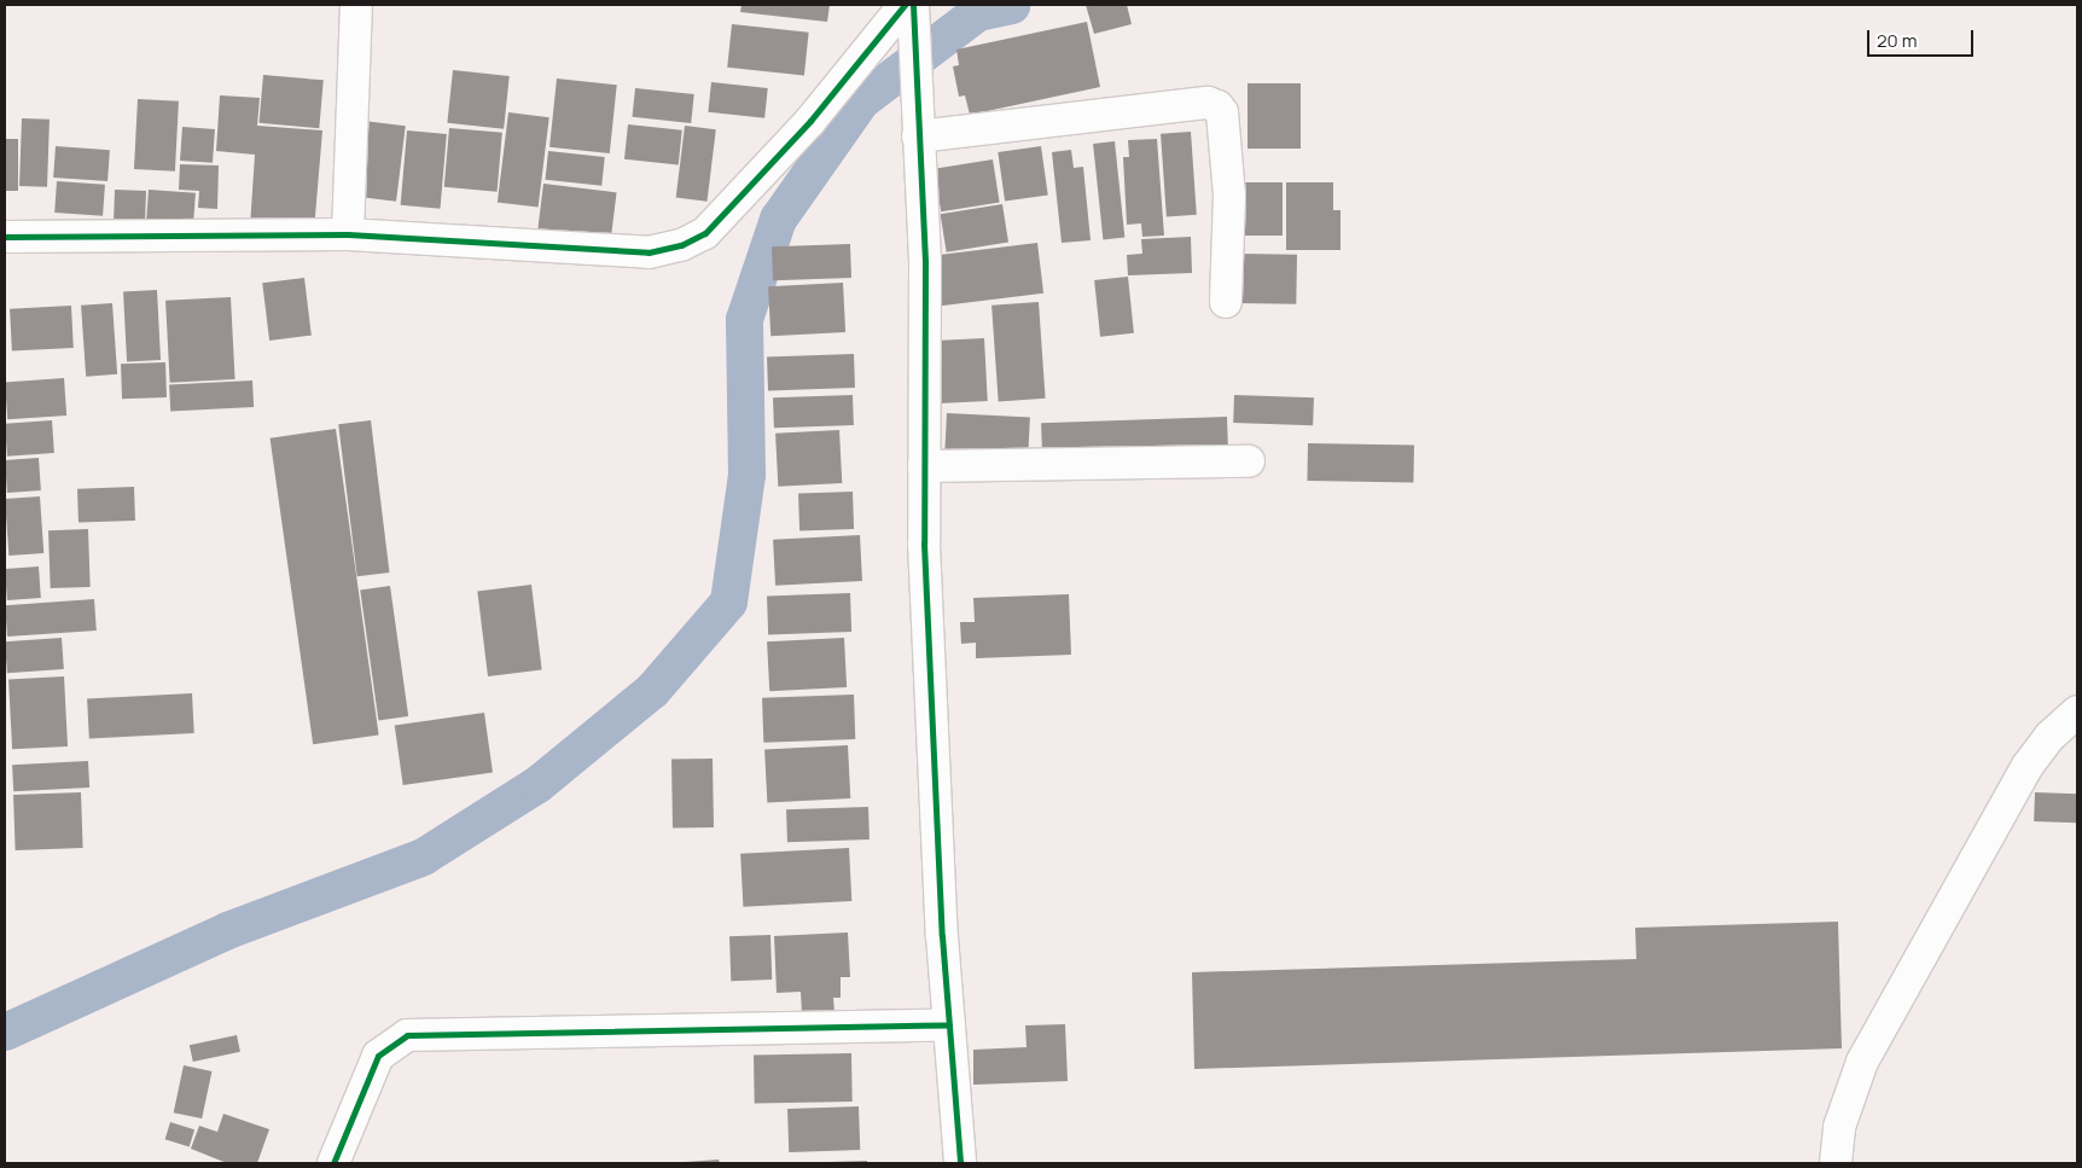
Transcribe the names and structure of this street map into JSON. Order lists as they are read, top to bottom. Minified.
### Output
{"scale_bar":"20 m"}
